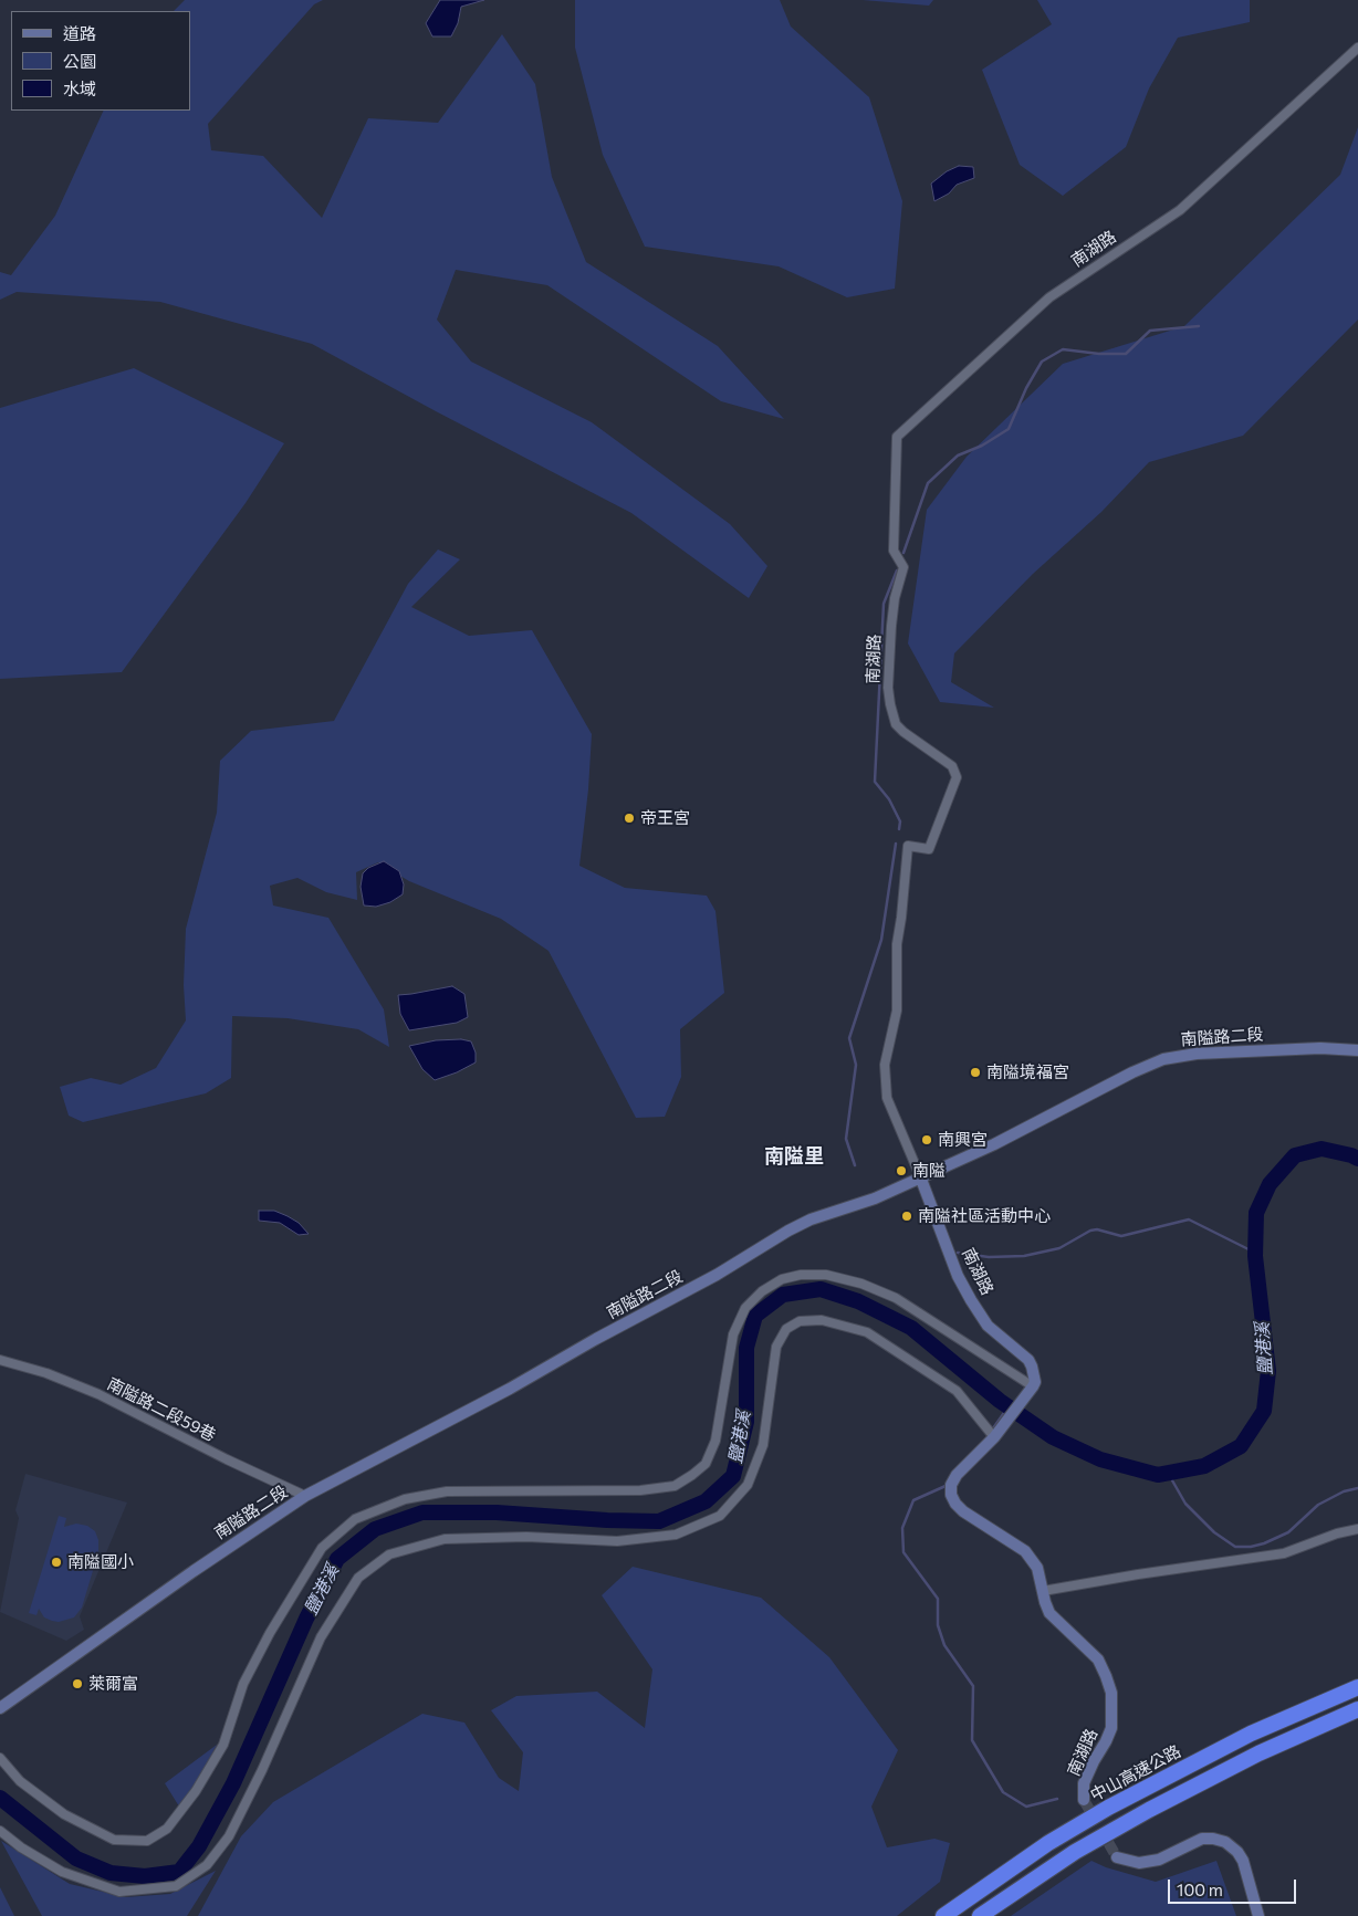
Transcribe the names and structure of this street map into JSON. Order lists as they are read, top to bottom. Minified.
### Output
{"streets":{"highway":["中山高速公路"],"street":["南湖路","南隘路二段","南隘路二段59巷"]},"crossings":[["南湖路","南隘路二段"],["南隘路二段","南隘路二段59巷"]],"districts":["南隘里"],"water":["鹽港溪"],"places":["帝王宮","南隘境福宮","南興宮","南隘","南隘社區活動中心","南隘國小","萊爾富"],"legend":["道路","公園","水域"],"scale_bar":"100 m"}
